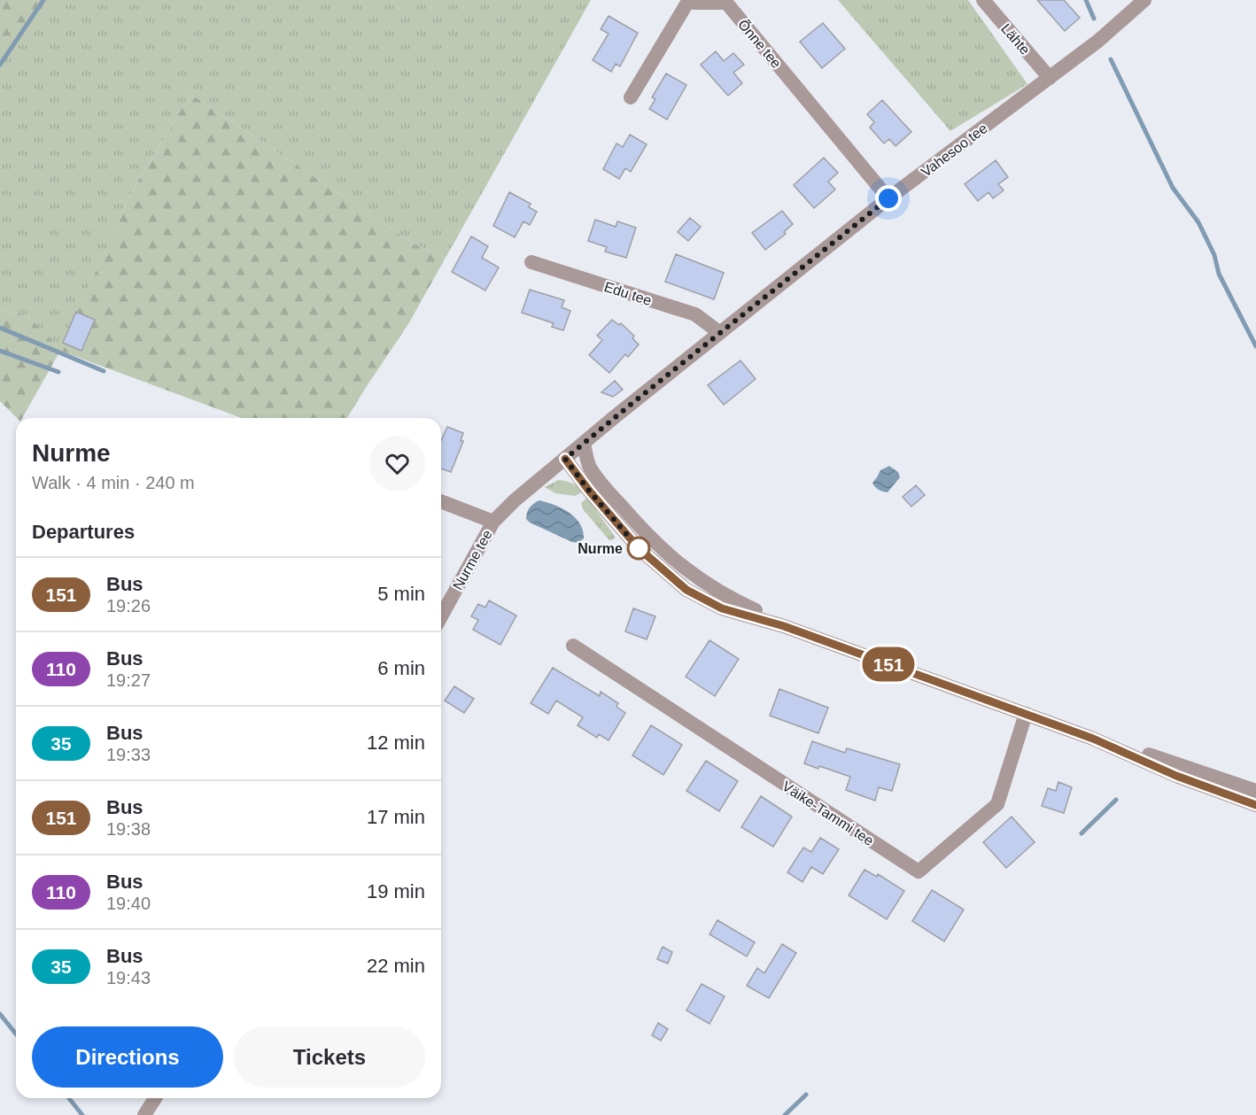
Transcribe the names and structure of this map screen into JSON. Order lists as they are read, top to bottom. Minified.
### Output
{"streets":{"street":["Lähte","Õnne tee","Vahesoo tee","Edu tee","Nurme tee","Väike-Tammi tee"]},"crossings":[["Lähte","Vahesoo tee"],["Õnne tee","Vahesoo tee"],["Vahesoo tee","Edu tee"],["Vahesoo tee","Nurme tee"]],"places":["Nurme"],"lines":["bus line 151"],"page":{"on_map":"151","heading":[["Nurme","Walk · 4 min · 240 m"],"Departures"],"list":[{"mark":"151","name":"Bus","note":"19:26","value":"5 min"},{"mark":"110","name":"Bus","note":"19:27","value":"6 min"},{"mark":"35","name":"Bus","note":"19:33","value":"12 min"},{"mark":"151","name":"Bus","note":"19:38","value":"17 min"},{"mark":"110","name":"Bus","note":"19:40","value":"19 min"},{"mark":"35","name":"Bus","note":"19:43","value":"22 min"}],"buttons":["Directions","Tickets"]}}
